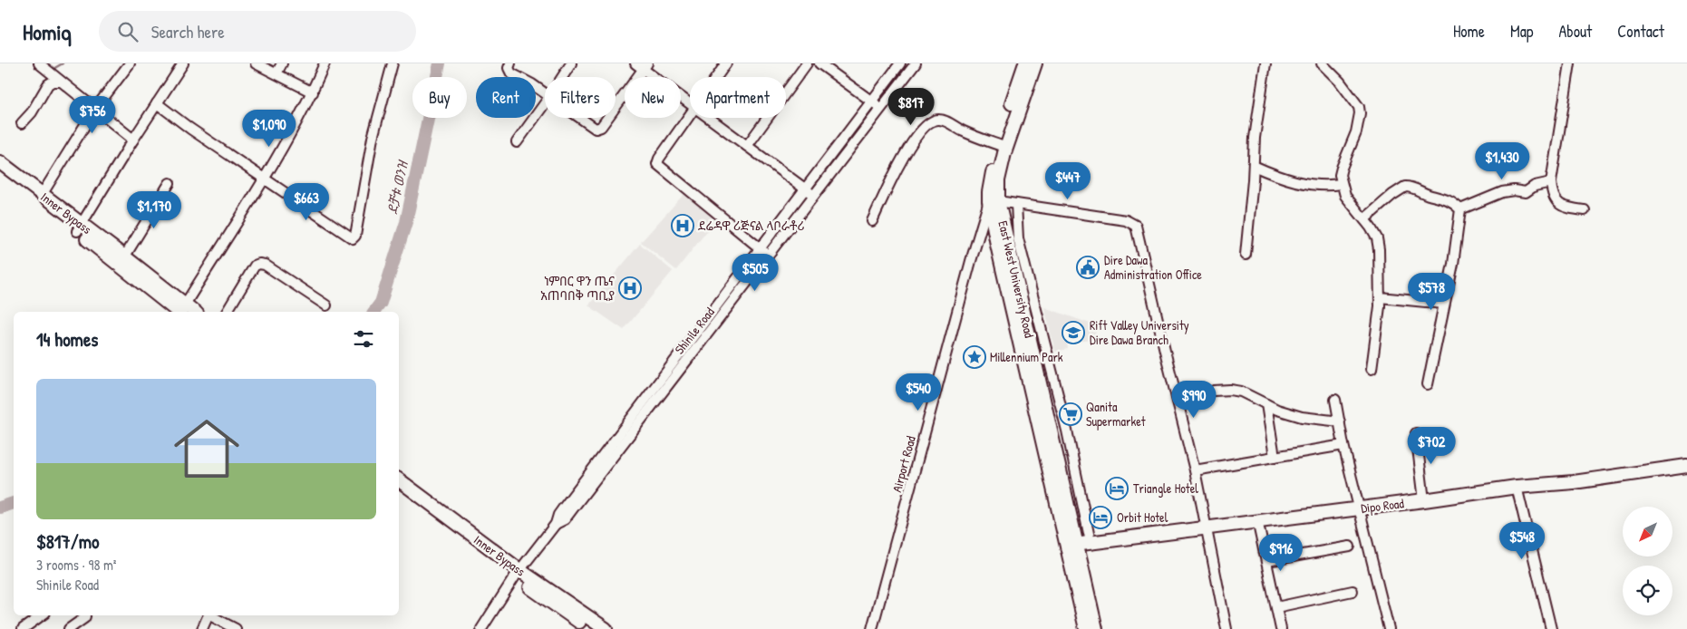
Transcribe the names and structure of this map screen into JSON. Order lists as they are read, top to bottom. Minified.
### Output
{"streets":{"main road":["Inner Bypass","East West University Road","Dipo Road"],"street":["Shinile Road","Airport Road"]},"crossings":[["Inner Bypass","Shinile Road"],["East West University Road","Airport Road"],["East West University Road","Dipo Road"]],"water":["ደቻቱ ወንዝ"],"places":{"hospital":["ደሬዳዋ ሪጅናል ላቦራቶሪ","ነምበር ዋን ጤና አጠባበቅ ጣቢያ"],"public building":["Dire Dawa Administration Office"],"school or university":["Rift Valley University Dire Dawa Branch"],"place":["Millennium Park"],"supermarket":["Qanita Supermarket"],"hotel":["Triangle Hotel","Orbit Hotel"]},"north":"bottom left","page":{"header":"Homiq","search":"Search here","nav":["Home","Map","About","Contact"],"chip":["Buy","Rent","Filters","New","Apartment"],"price":["$817","$756","$1,090","$1,430","$447","$663","$1,170","$505","$578","$540","$990","$702","$548","$916"],"heading":"14 homes","list":[{"name":"$817/mo","note":"3 rooms · 98 m² · Shinile Road"}]}}
